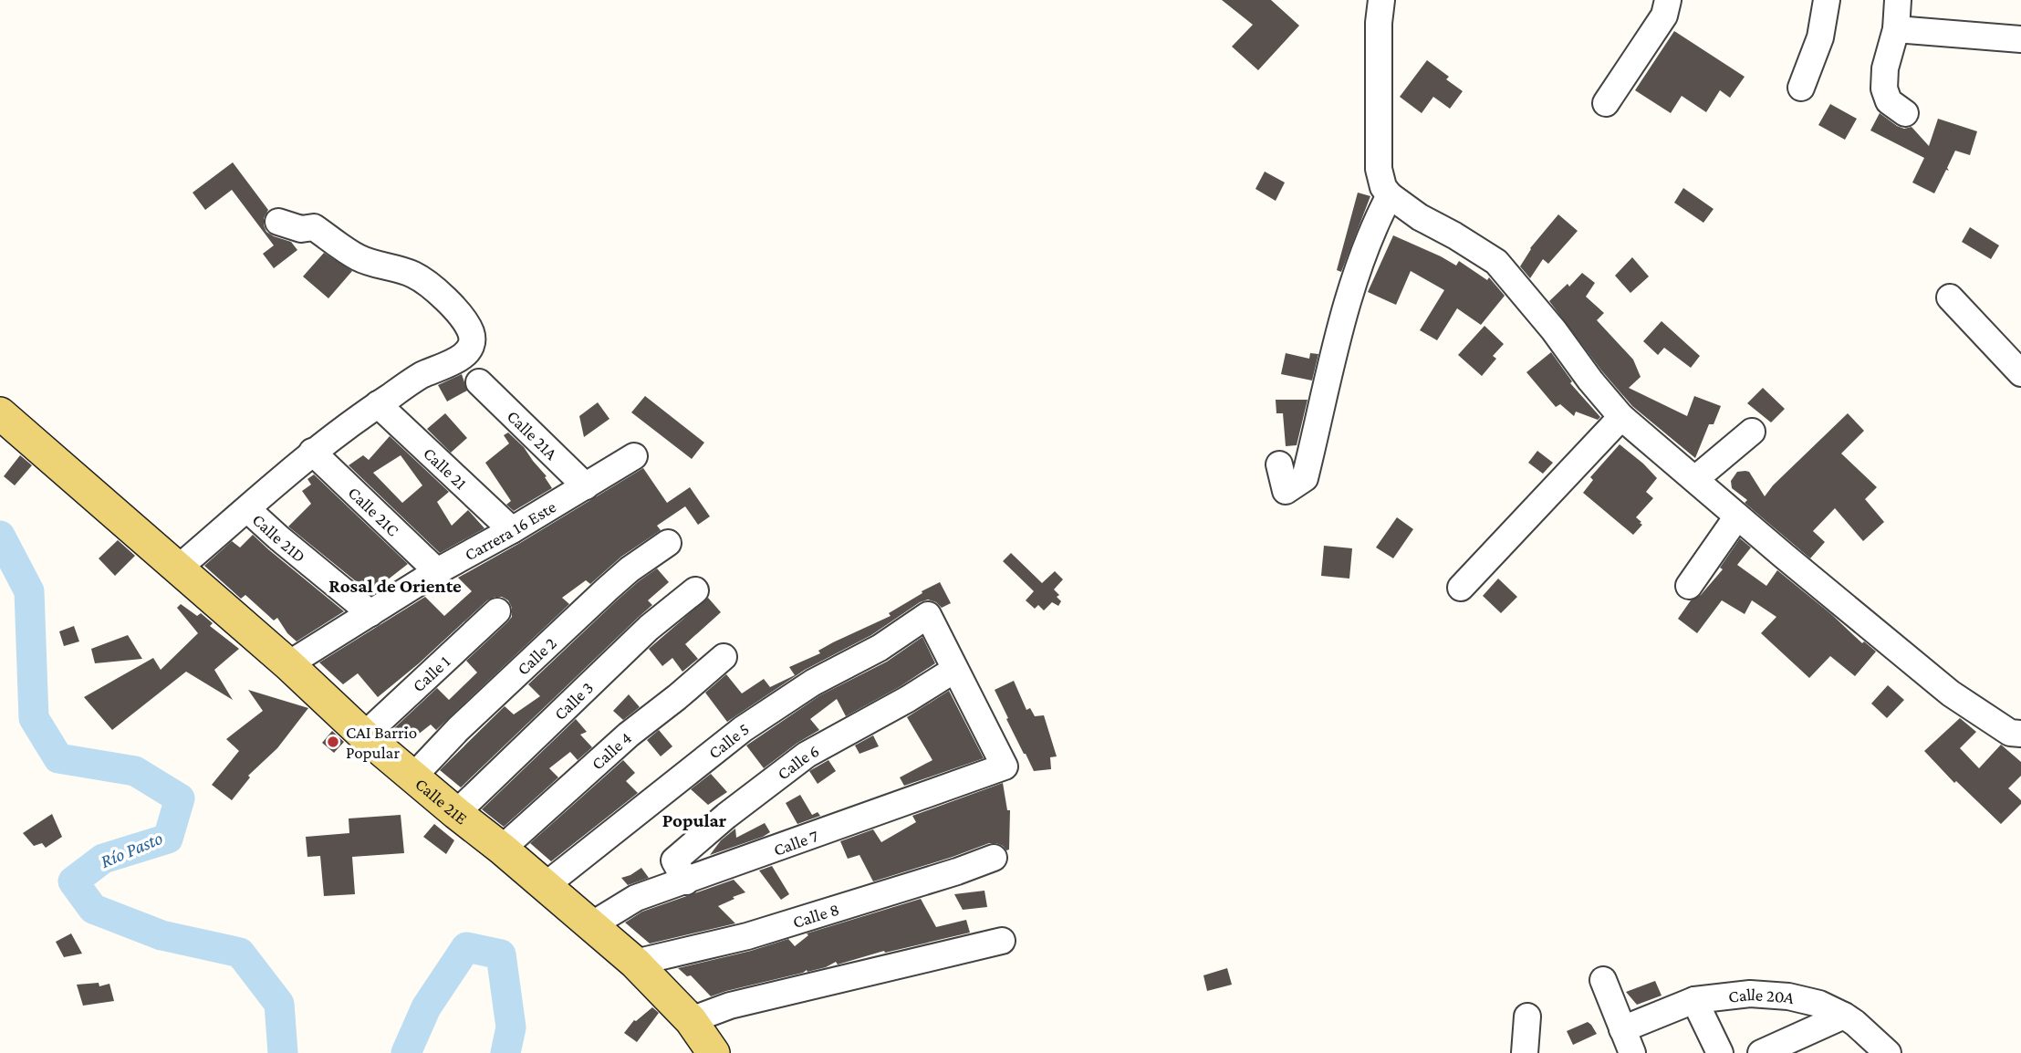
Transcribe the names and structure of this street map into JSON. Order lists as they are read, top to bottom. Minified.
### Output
{"streets":{"main road":["Calle 21E"],"street":["Calle 21A","Calle 21","Calle 21C","Carrera 16 Este","Calle 21D","Calle 2","Calle 1","Calle 3","Calle 5","Calle 4","Calle 6","Calle 7","Calle 8","Calle 20A"]},"crossings":[["Calle 21A","Carrera 16 Este"],["Calle 21","Carrera 16 Este"],["Calle 21C","Carrera 16 Este"],["Carrera 16 Este","Calle 21D"],["Carrera 16 Este","Calle 21E"],["Calle 2","Calle 21E"],["Calle 1","Calle 21E"],["Calle 3","Calle 21E"],["Calle 5","Calle 6"],["Calle 5","Calle 21E"],["Calle 5","Calle 7"],["Calle 4","Calle 21E"],["Calle 6","Calle 7"],["Calle 21E","Calle 7"],["Calle 21E","Calle 8"]],"districts":["Rosal de Oriente","Popular"],"water":["Río Pasto"],"places":["CAI Barrio Popular"]}
